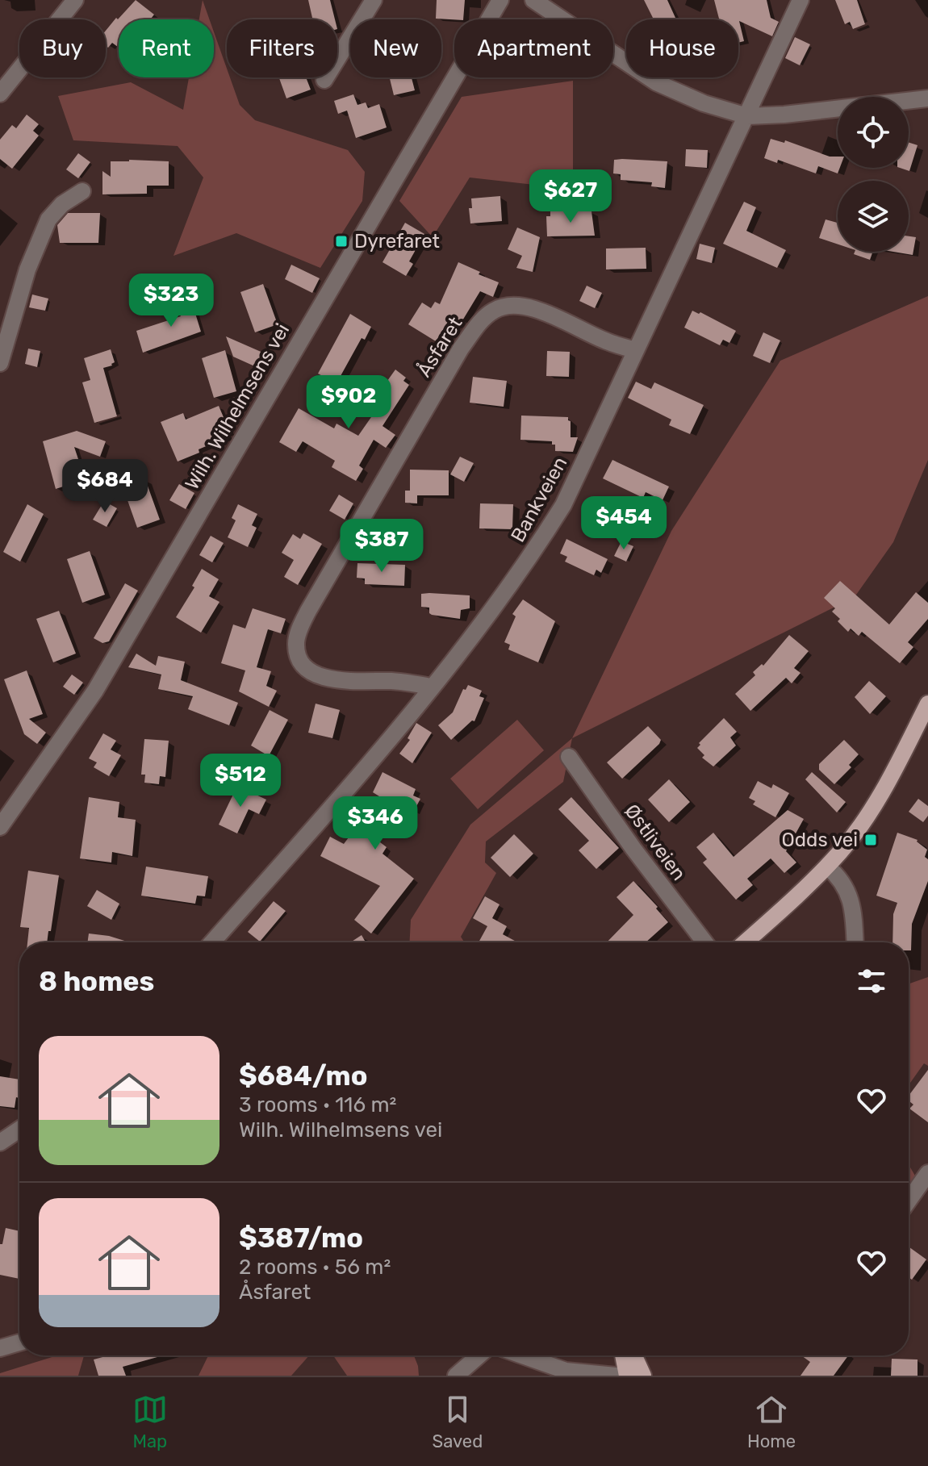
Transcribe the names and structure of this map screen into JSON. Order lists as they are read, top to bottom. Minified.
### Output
{"streets":{"street":["Åsfaret","Wilh. Wilhelmsens vei","Bankveien","Østliveien"]},"crossings":[["Åsfaret","Bankveien"]],"places":{"transit":["Dyrefaret","Odds vei"]},"page":{"chip":["Buy","Rent","Filters","New","Apartment","House"],"price":["$627","$323","$902","$684","$454","$387","$512","$346"],"heading":"8 homes","list":[{"name":"$684/mo","note":"3 rooms · 116 m² · Wilh. Wilhelmsens vei"},{"name":"$387/mo","note":"2 rooms · 56 m² · Åsfaret"}],"tabs":["Map","Saved","Home"]}}
